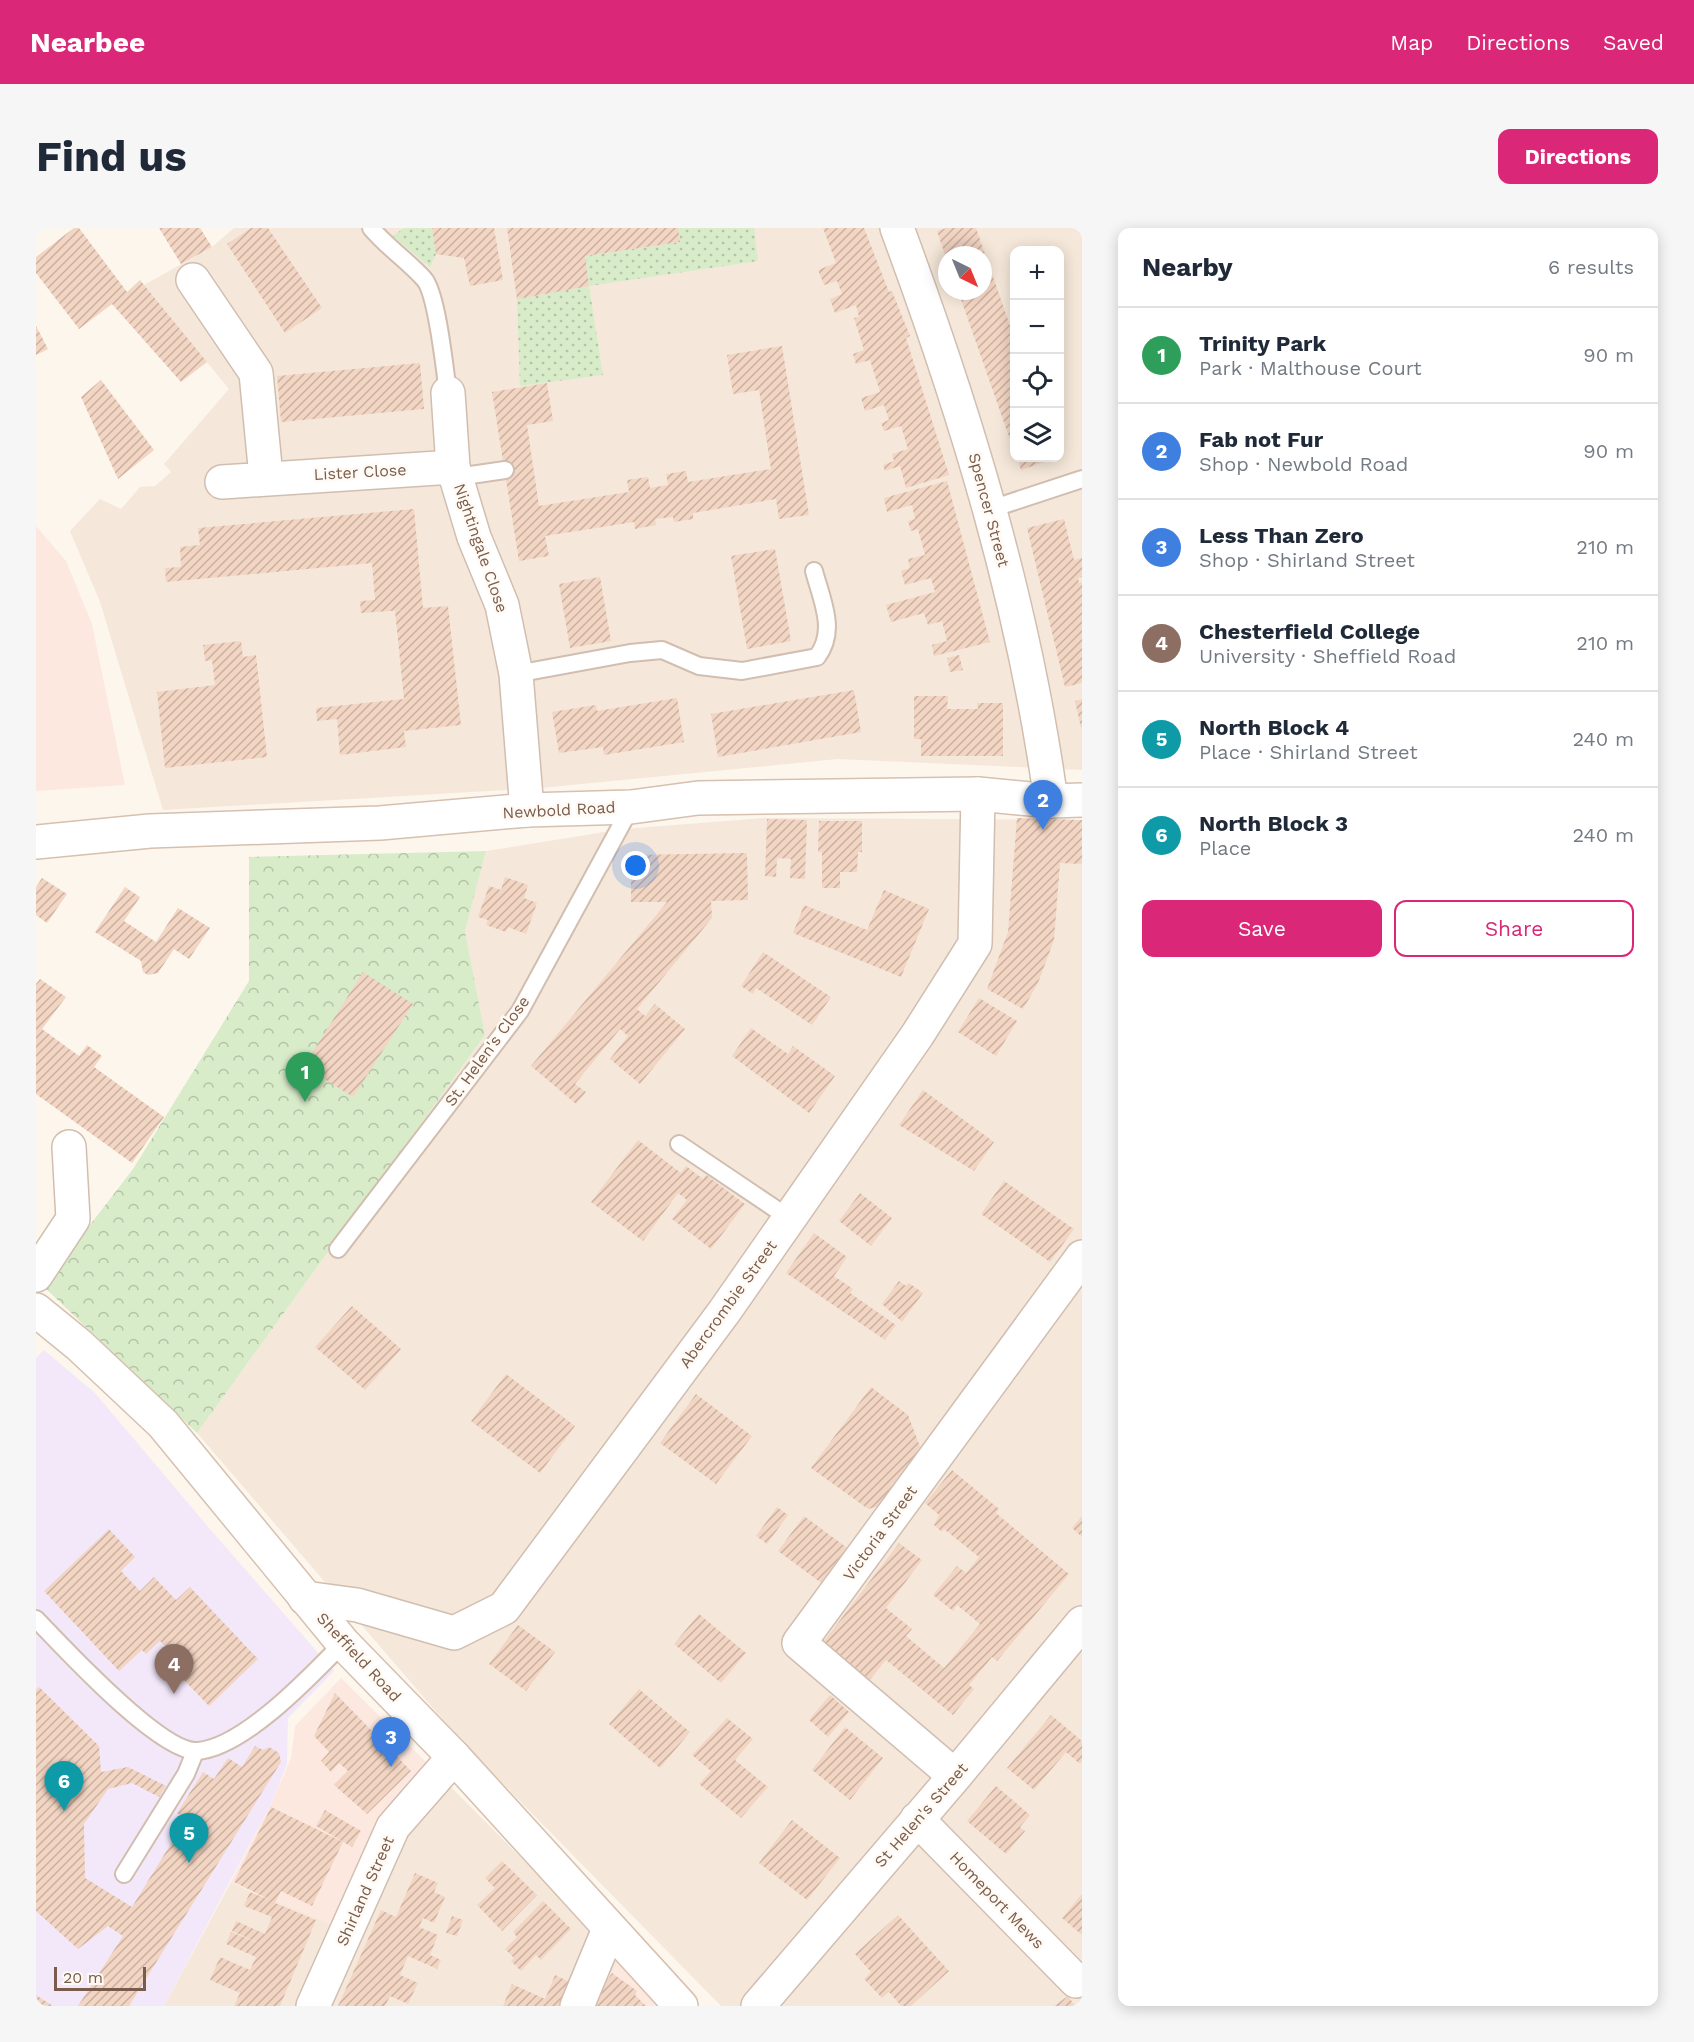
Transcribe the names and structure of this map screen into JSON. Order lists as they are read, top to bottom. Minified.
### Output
{"streets":{"street":["Lister Close","Spencer Street","Nightingale Close","Newbold Road","Abercrombie Street","Victoria Street","Sheffield Road","St Helen's Street","Shirland Street","Homeport Mews"],"lane":["St. Helen's Close"]},"crossings":[["Lister Close","Nightingale Close"],["Spencer Street","Newbold Road"],["Nightingale Close","Newbold Road"],["Newbold Road","St. Helen's Close"],["Newbold Road","Abercrombie Street"],["Abercrombie Street","Sheffield Road"],["Victoria Street","St Helen's Street"],["Sheffield Road","Shirland Street"],["St Helen's Street","Homeport Mews"]],"scale_bar":"20 m","north":"bottom right","page":{"header":"Nearbee","nav":["Map","Directions","Saved"],"buttons":["Directions",["Save","Share"]],"title":"Find us","heading":["Nearby","6 results"],"map_buttons":["+","−"],"list":[{"mark":"1","name":"Trinity Park","note":"Park · Malthouse Court","value":"90 m"},{"mark":"2","name":"Fab not Fur","note":"Shop · Newbold Road","value":"90 m"},{"mark":"3","name":"Less Than Zero","note":"Shop · Shirland Street","value":"210 m"},{"mark":"4","name":"Chesterfield College","note":"University · Sheffield Road","value":"210 m"},{"mark":"5","name":"North Block 4","note":"Place · Shirland Street","value":"240 m"},{"mark":"6","name":"North Block 3","note":"Place","value":"240 m"}],"pins":["2","1","4","3","6","5"],"scale":"20 m"}}
